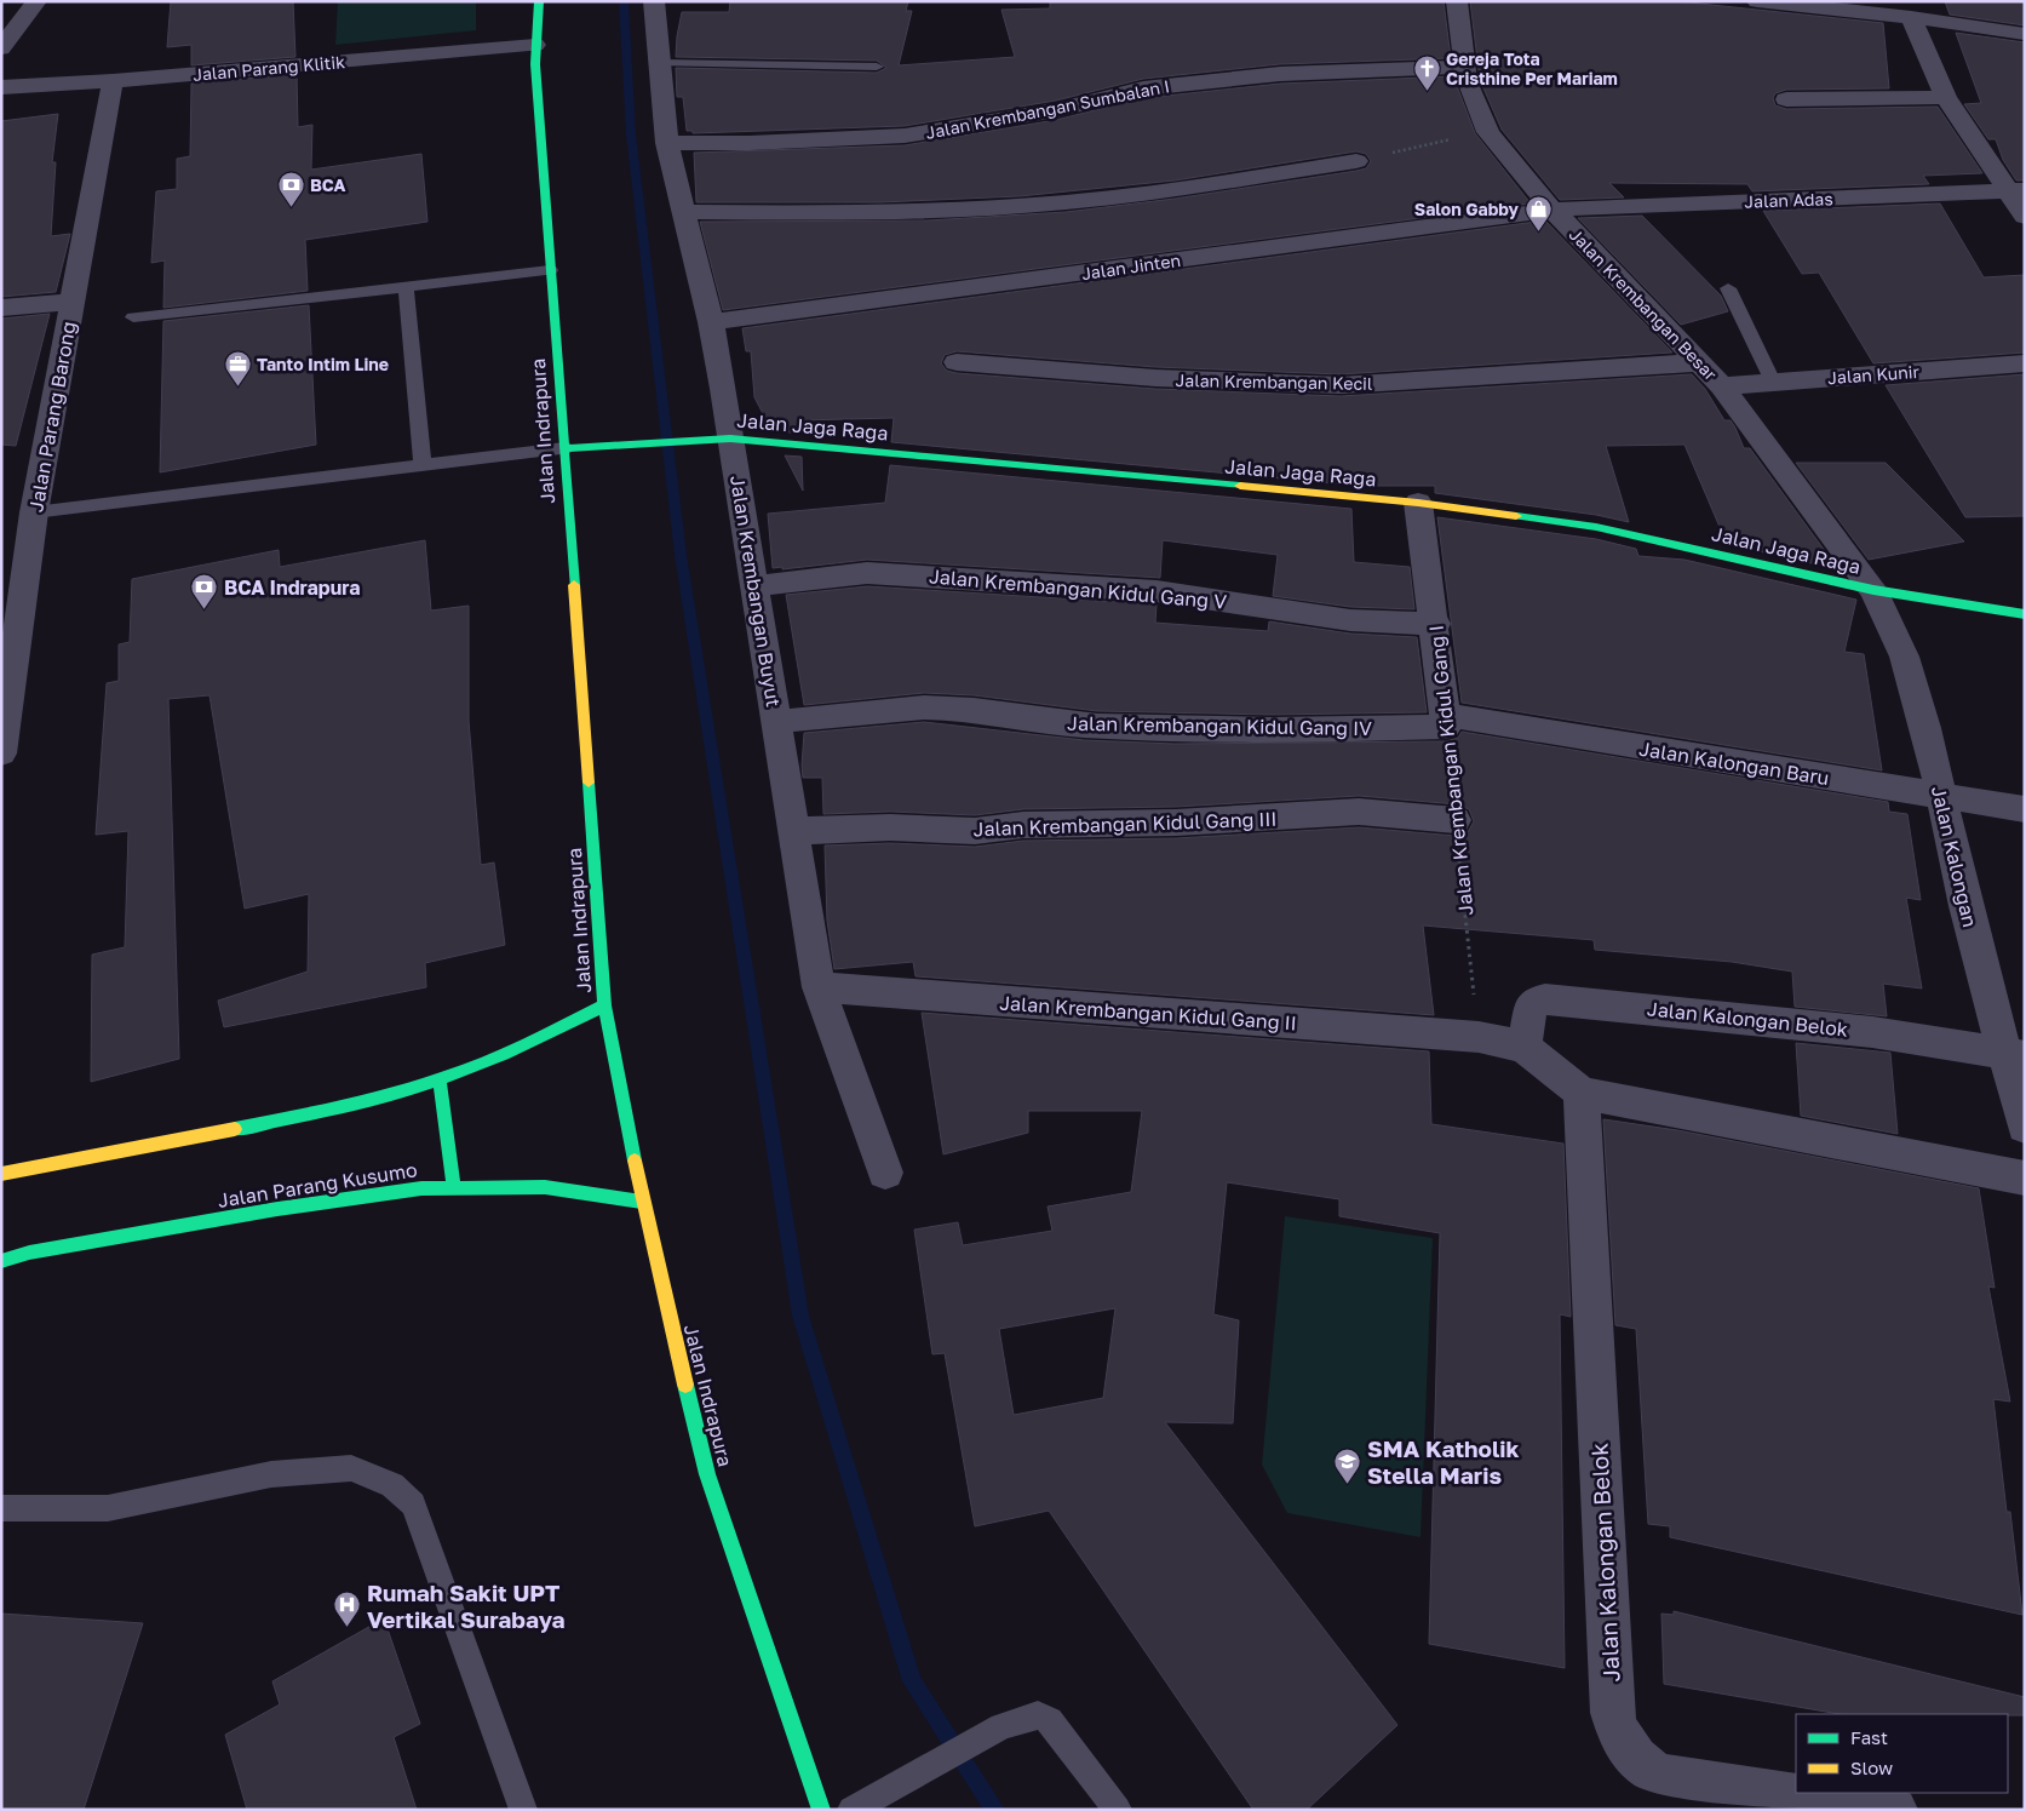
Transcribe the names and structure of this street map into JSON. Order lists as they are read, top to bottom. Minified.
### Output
{"streets":{"street":["Jalan Parang Klitik","Jalan Krembangan Sumbalan I","Jalan Adas","Jalan Jinten","Jalan Krembangan Besar","Jalan Kunir","Jalan Krembangan Kecil","Jalan Parang Barong","Jalan Jaga Raga","Jalan Indrapura","Jalan Krembangan Kidul Gang V","Jalan Krembangan Buyut","Jalan Krembangan Kidul Gang IV","Jalan Kalongan Baru","Jalan Krembangan Kidul Gang I","Jalan Krembangan Kidul Gang III","Jalan Kalongan","Jalan Krembangan Kidul Gang II","Jalan Kalongan Belok","Jalan Parang Kusumo"]},"crossings":[["Jalan Parang Klitik","Jalan Parang Barong"],["Jalan Parang Klitik","Jalan Indrapura"],["Jalan Krembangan Sumbalan I","Jalan Krembangan Besar"],["Jalan Krembangan Sumbalan I","Jalan Krembangan Buyut"],["Jalan Adas","Jalan Jinten"],["Jalan Adas","Jalan Krembangan Besar"],["Jalan Jinten","Jalan Krembangan Besar"],["Jalan Jinten","Jalan Krembangan Buyut"],["Jalan Krembangan Besar","Jalan Kunir"],["Jalan Krembangan Besar","Jalan Krembangan Kecil"],["Jalan Krembangan Besar","Jalan Jaga Raga"],["Jalan Krembangan Besar","Jalan Kalongan"],["Jalan Jaga Raga","Jalan Indrapura"],["Jalan Jaga Raga","Jalan Krembangan Buyut"],["Jalan Jaga Raga","Jalan Krembangan Kidul Gang I"],["Jalan Jaga Raga","Jalan Kalongan"],["Jalan Indrapura","Jalan Parang Kusumo"],["Jalan Krembangan Kidul Gang V","Jalan Krembangan Buyut"],["Jalan Krembangan Kidul Gang V","Jalan Krembangan Kidul Gang I"],["Jalan Krembangan Buyut","Jalan Krembangan Kidul Gang IV"],["Jalan Krembangan Buyut","Jalan Krembangan Kidul Gang III"],["Jalan Krembangan Buyut","Jalan Krembangan Kidul Gang II"],["Jalan Krembangan Kidul Gang IV","Jalan Kalongan Baru"],["Jalan Krembangan Kidul Gang IV","Jalan Krembangan Kidul Gang I"],["Jalan Kalongan Baru","Jalan Krembangan Kidul Gang I"],["Jalan Kalongan Baru","Jalan Kalongan"],["Jalan Krembangan Kidul Gang I","Jalan Krembangan Kidul Gang III"],["Jalan Krembangan Kidul Gang I","Jalan Krembangan Kidul Gang II"],["Jalan Kalongan","Jalan Kalongan Belok"]],"places":{"church":["Gereja Tota Cristhine Per Mariam"],"bank":["BCA","BCA Indrapura"],"shop":["Salon Gabby"],"office":["Tanto Intim Line"],"school or university":["SMA Katholik Stella Maris"],"hospital":["Rumah Sakit UPT Vertikal Surabaya"]},"legend":["Fast","Slow"]}
